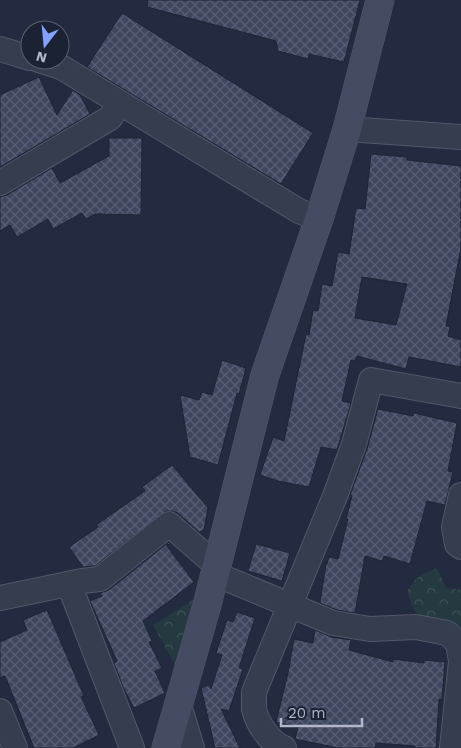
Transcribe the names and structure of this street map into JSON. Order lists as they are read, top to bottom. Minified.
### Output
{"scale_bar":"20 m","north":"bottom"}
